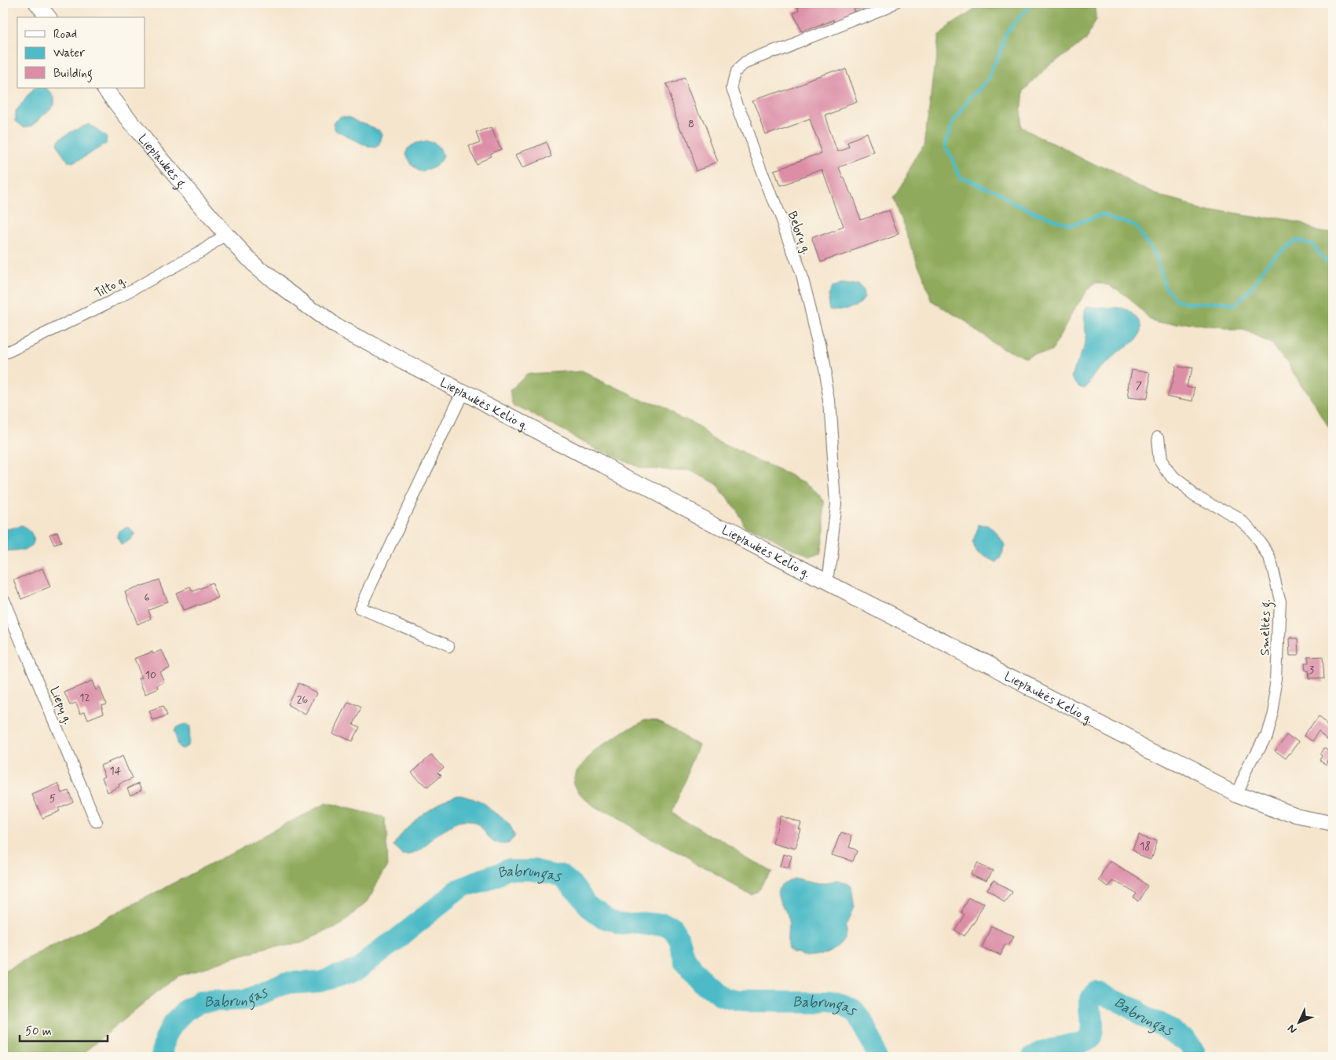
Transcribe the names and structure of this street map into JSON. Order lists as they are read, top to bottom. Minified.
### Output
{"streets":{"main road":["Lieplaukės g.","Lieplaukės Kelio g."],"street":["Bebrų g.","Tilto g.","Smėltės g.","Liepų g."]},"crossings":[["Lieplaukės g.","Tilto g."],["Lieplaukės g.","Lieplaukės Kelio g."],["Bebrų g.","Lieplaukės Kelio g."],["Tilto g.","Lieplaukės Kelio g."],["Lieplaukės Kelio g.","Smėltės g."]],"water":["Babrungas"],"house_numbers":["8","7","6","3","10","12","26","14","5","18"],"legend":["Road","Water","Building"],"scale_bar":"50 m","north":"bottom left"}
